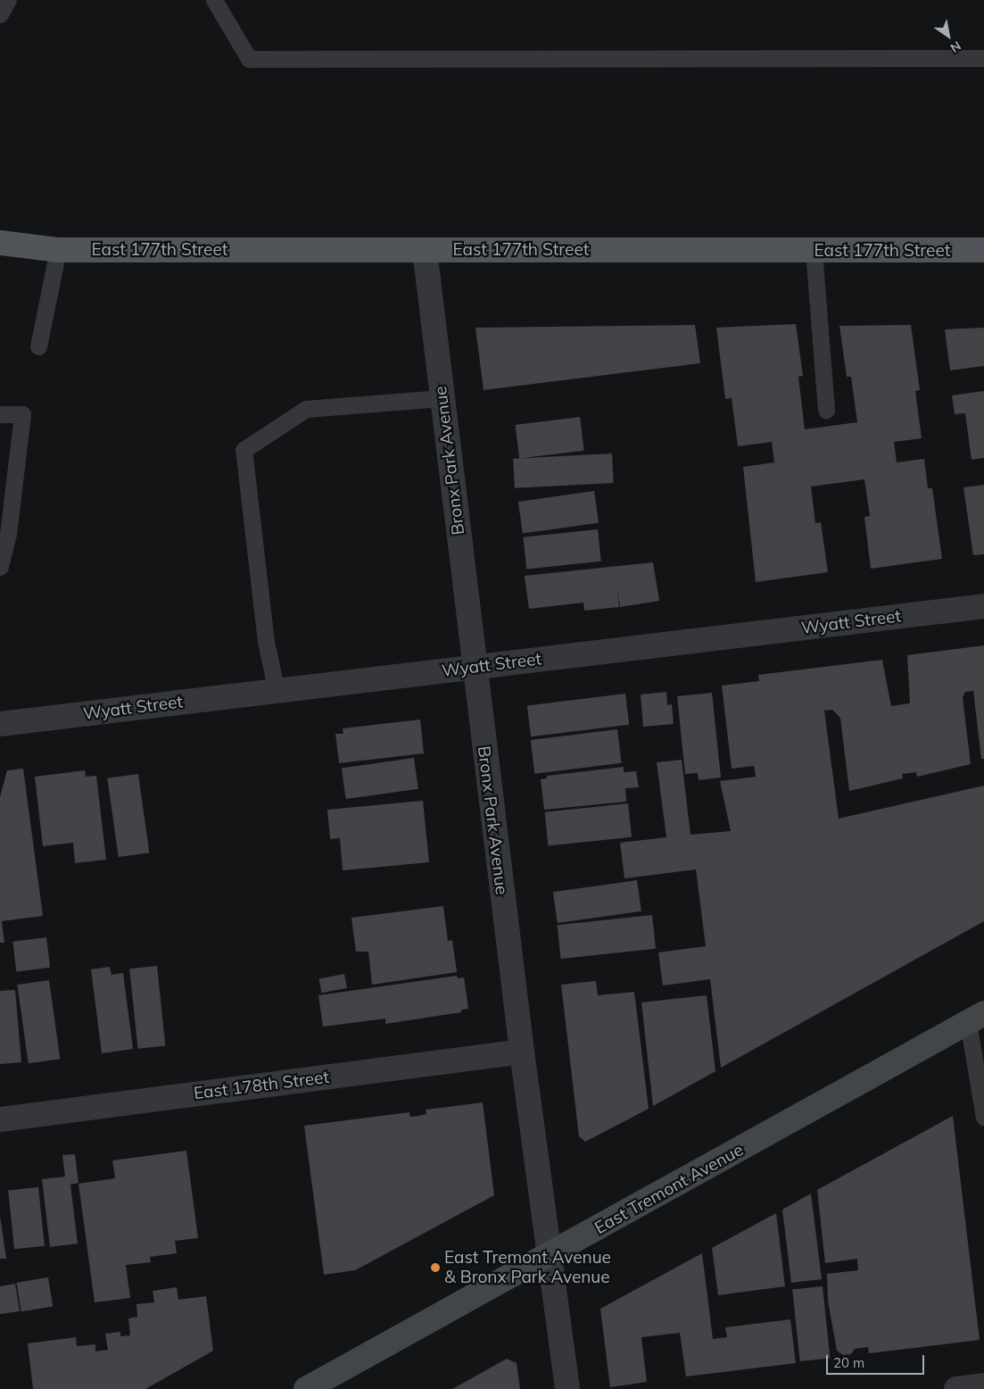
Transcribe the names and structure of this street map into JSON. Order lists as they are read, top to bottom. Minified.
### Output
{"streets":{"main road":["East 177th Street","East Tremont Avenue"],"street":["Bronx Park Avenue","Wyatt Street","East 178th Street"]},"crossings":[["East 177th Street","Bronx Park Avenue"],["Bronx Park Avenue","Wyatt Street"],["Bronx Park Avenue","East 178th Street"],["Bronx Park Avenue","East Tremont Avenue"]],"places":["East Tremont Avenue & Bronx Park Avenue"],"scale_bar":"20 m","north":"bottom right"}
